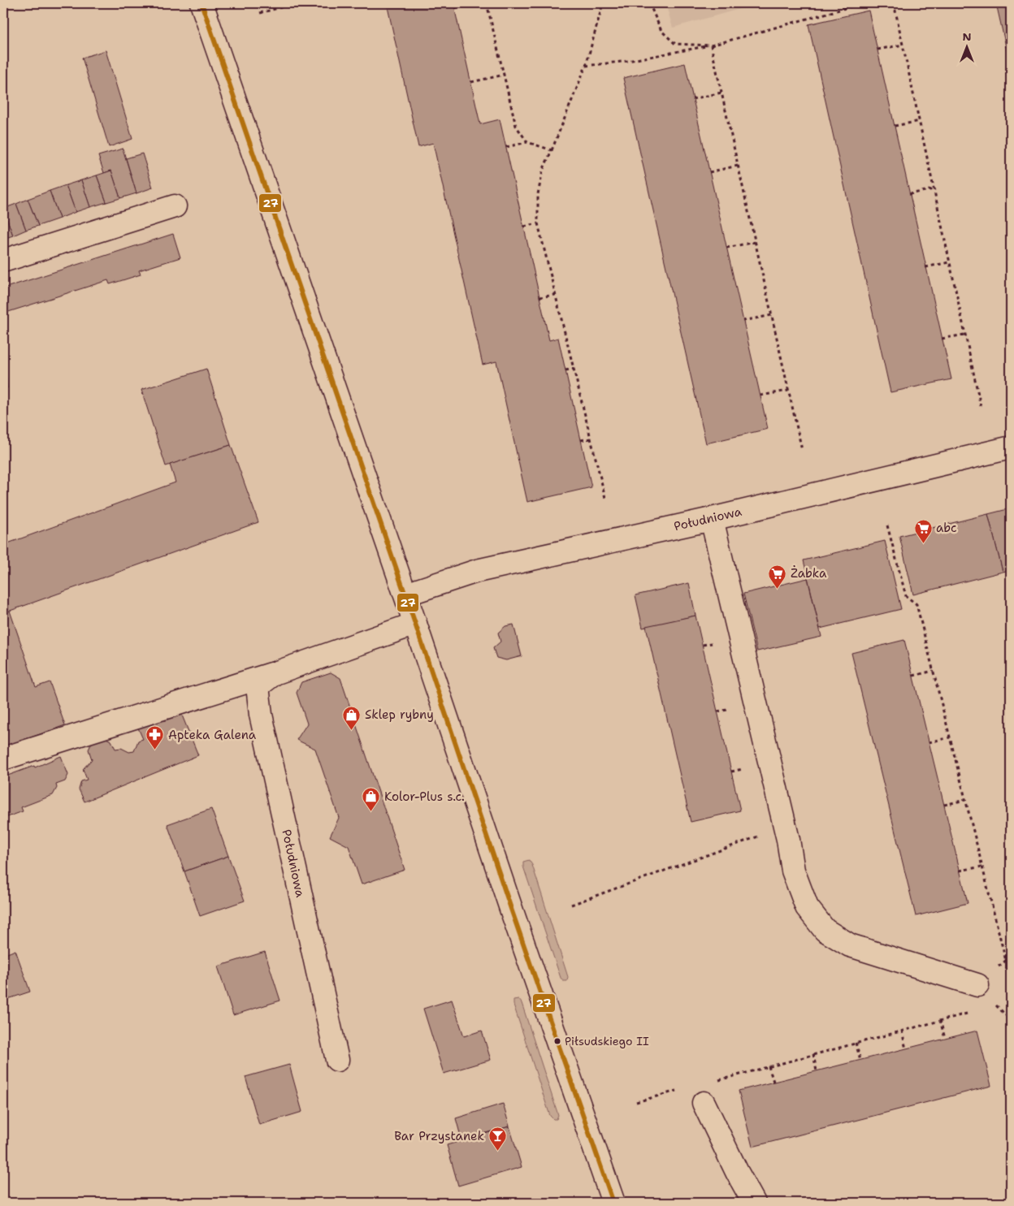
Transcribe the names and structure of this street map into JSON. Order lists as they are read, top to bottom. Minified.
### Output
{"streets":{"street":["Południowa"]},"places":{"supermarket":["abc","Żabka"],"shop":["Sklep rybny","Kolor-Plus s.c."],"pharmacy":["Apteka Galena"],"other":["Piłsudskiego II"],"bar":["Bar Przystanek"]},"lines":["transit line 27"],"north":"top"}
